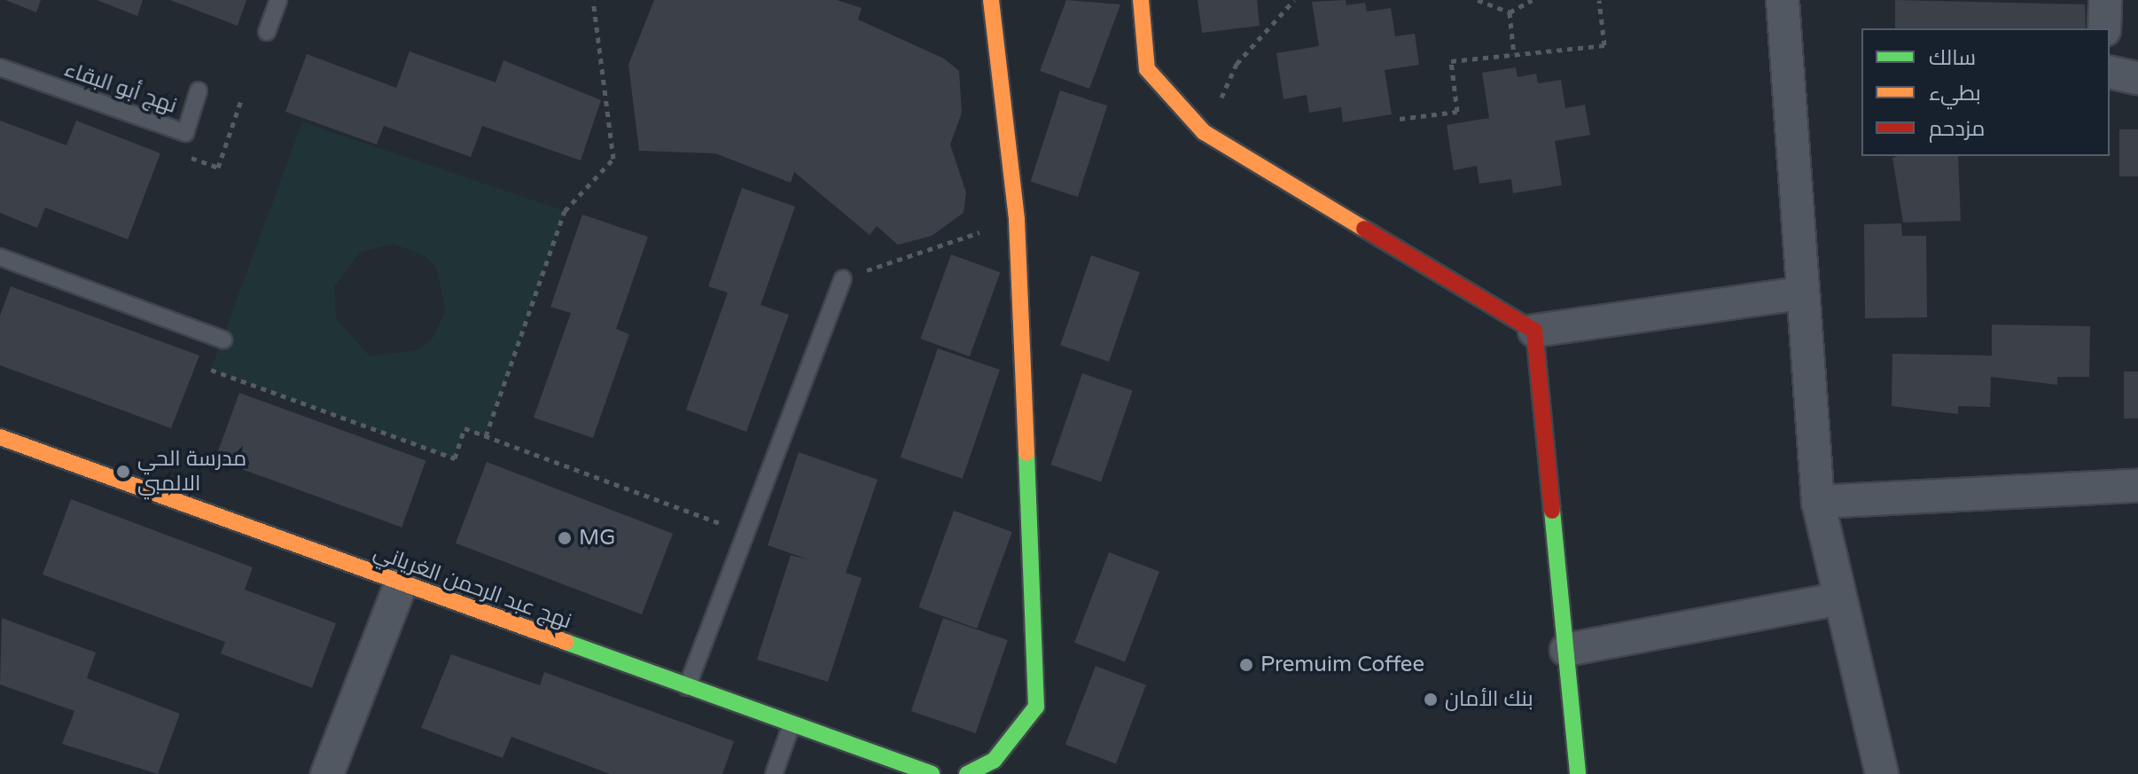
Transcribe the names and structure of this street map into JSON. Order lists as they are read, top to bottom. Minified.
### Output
{"streets":{"street":["نهج عبد الرحمن الغرياني"],"lane":["نهج أبو البقاء"]},"places":["مدرسة الحي الالمبي","MG","Premuim Coffee","بنك الأمان"],"legend":["سالك","بطيء","مزدحم"]}
